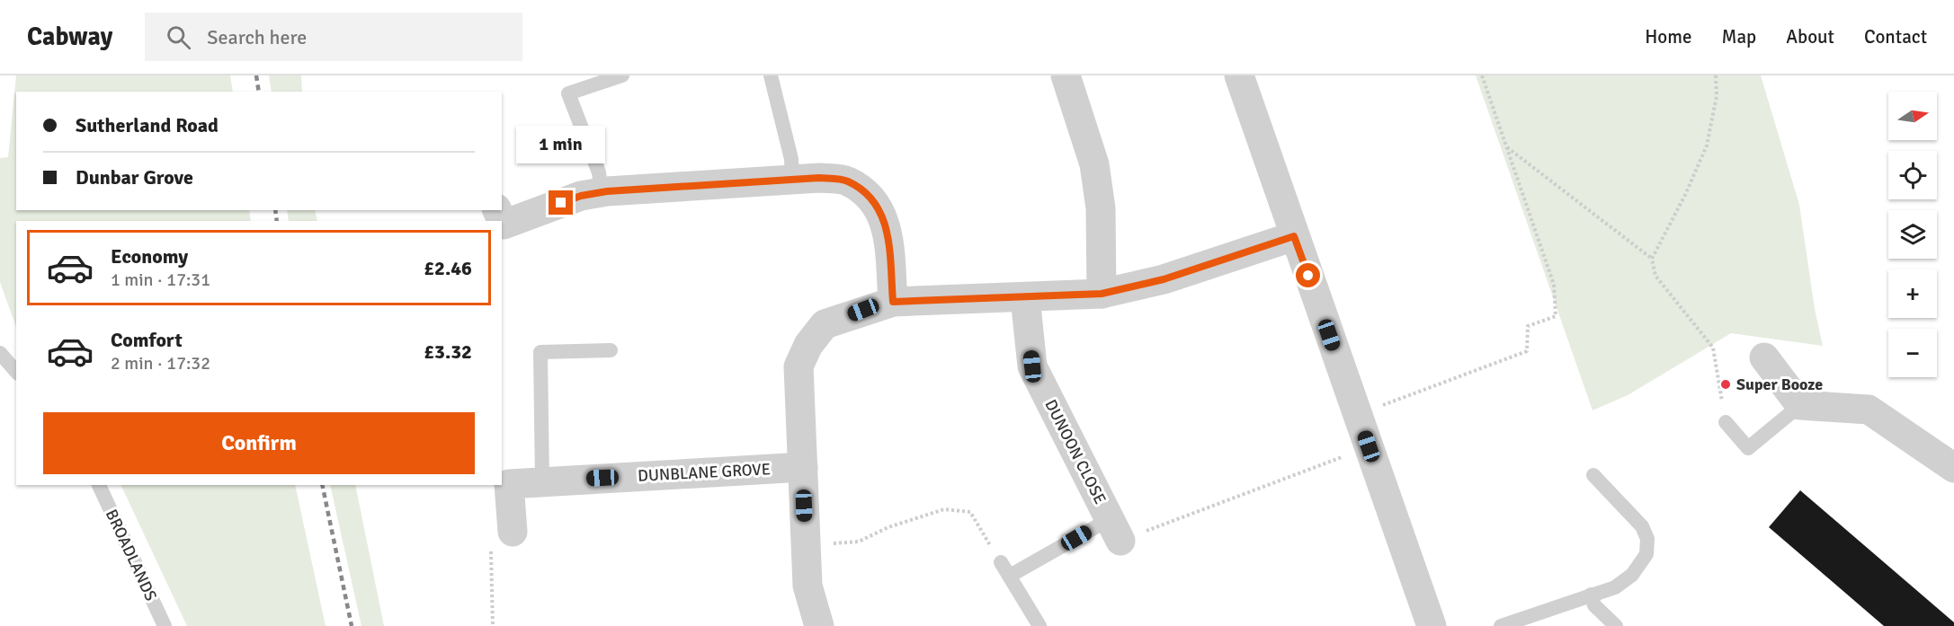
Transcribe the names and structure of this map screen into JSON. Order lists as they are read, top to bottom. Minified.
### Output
{"streets":{"street":["DUNOON CLOSE","DUNBLANE GROVE"],"lane":["BROADLANDS"]},"places":["Super Booze"],"north":"right","page":{"header":"Cabway","search":"Search here","nav":["Home","Map","About","Contact"],"map_buttons":["+","−"],"banner":["Sutherland Road","Dunbar Grove"],"bubble":"1 min","list":[{"name":"Economy","note":"1 min · 17:31","value":"£2.46"},{"name":"Comfort","note":"2 min · 17:32","value":"£3.32"}],"buttons":"Confirm"}}
